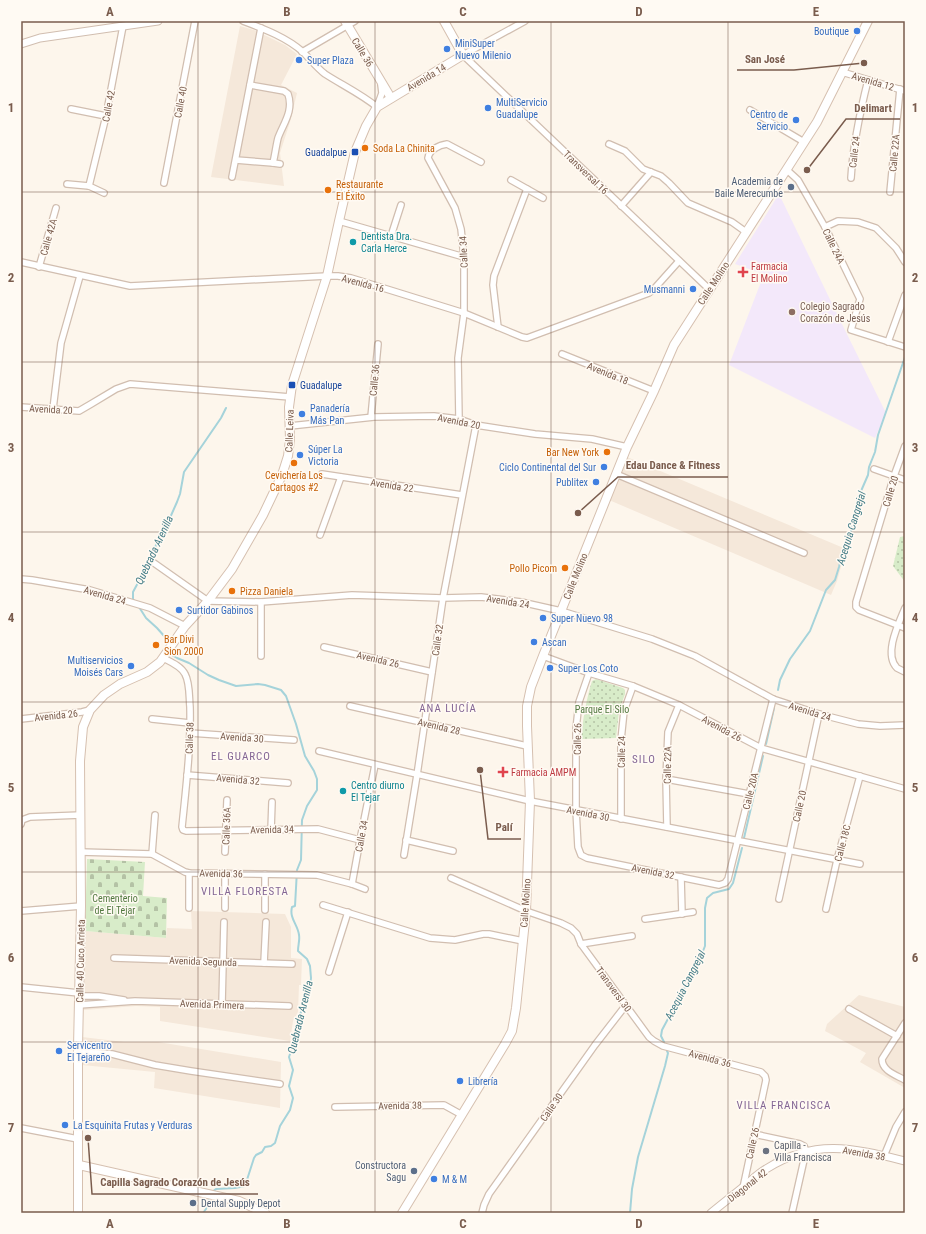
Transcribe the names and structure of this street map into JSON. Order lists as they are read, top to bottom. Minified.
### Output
{"streets":{"main road":["Calle 36","Avenida 14","Calle Molino","Calle Leiva","Calle 40 Cuco Arrieta"],"street":["Avenida 12","Calle 40","Calle 42","Calle 24","Calle 22A","Transversal 16","Calle 42A","Calle 24A","Calle 34","Avenida 16","Avenida 18","Avenida 20","Avenida 22","Calle 20","Avenida 24","Calle 32","Avenida 26","Avenida 28","Avenida 30","Calle 38","Calle 26","Avenida 32","Calle 20A","Calle 36A","Avenida 34","Calle 18C","Avenida 36","Avenida Segunda","Transversl 30","Avenida Primera","Avenida 38","Calle 30","Diagonal 42"]},"crossings":[["Calle 36","Avenida 14"],["Calle 36","Avenida 20"],["Calle 36","Calle Leiva"],["Avenida 14","Transversal 16"],["Avenida 14","Calle Leiva"],["Avenida 12","Calle 24"],["Avenida 12","Calle 22A"],["Avenida 12","Calle Molino"],["Calle 24","Avenida 26"],["Calle 24","Avenida 30"],["Calle 22A","Avenida 26"],["Calle 22A","Avenida 30"],["Transversal 16","Avenida 16"],["Transversal 16","Calle Molino"],["Calle 42A","Avenida 16"],["Calle 24A","Calle Molino"],["Calle 34","Avenida 16"],["Calle 34","Avenida 20"],["Calle 34","Avenida 30"],["Calle 34","Avenida 34"],["Calle 34","Avenida 36"],["Avenida 16","Calle Leiva"],["Calle Molino","Avenida 18"],["Calle Molino","Avenida 20"],["Calle Molino","Avenida 24"],["Calle Molino","Avenida 26"],["Calle Molino","Avenida 28"],["Calle Molino","Avenida 30"],["Calle Molino","Transversl 30"],["Calle Molino","Avenida 38"],["Avenida 20","Calle Leiva"],["Avenida 20","Calle 32"],["Calle Leiva","Avenida 24"],["Calle Leiva","Avenida 26"],["Calle Leiva","Calle 38"],["Calle Leiva","Calle 40 Cuco Arrieta"],["Avenida 22","Calle 32"],["Calle 20","Avenida 24"],["Calle 20","Avenida 26"],["Calle 20","Avenida 30"],["Avenida 24","Calle 32"],["Avenida 24","Calle 20A"],["Calle 32","Avenida 26"],["Calle 32","Avenida 28"],["Calle 32","Avenida 30"],["Avenida 26","Calle 26"],["Avenida 26","Calle 20A"],["Avenida 26","Calle 18C"],["Avenida 26","Calle 40 Cuco Arrieta"],["Avenida 30","Calle 38"],["Avenida 30","Calle 26"],["Avenida 30","Calle 20A"],["Avenida 30","Calle 18C"],["Calle 38","Avenida 32"],["Calle 38","Avenida 34"],["Calle 26","Avenida 32"],["Calle 26","Avenida 36"],["Calle 26","Diagonal 42"],["Avenida 32","Calle 20A"],["Calle 36A","Avenida 34"],["Avenida 36","Calle 40 Cuco Arrieta"],["Avenida 36","Transversl 30"],["Calle 40 Cuco Arrieta","Avenida Primera"],["Transversl 30","Calle 30"],["Avenida 38","Diagonal 42"]],"districts":["ANA LUCÍA","EL GUARCO","SILO","VILLA FLORESTA","VILLA FRANCISCA"],"water":["Acequia Cangrejal","Quebrada Arenilla"],"parks":["Parque El Silo","Cementerio de El Tejar"],"places":{"other":["Boutique","MiniSuper Nuevo Milenio","Super Plaza","San José","MultiServicio Guadalupe","Centro de Servicio","Soda La Chinita","Delimart","Academia de Baile Merecumbe","Restaurante El Éxito","Dentista Dra. Carla Herce","Musmanni","Colegio Sagrado Corazón de Jesús","Panadería Más Pan","Bar New York","Súper La Victoria","Cevichería Los Cartagos #2","Ciclo Continental del Sur","Publitex","Edau Dance & Fitness","Pollo Picom","Pizza Daniela","Surtidor Gabinos","Super Nuevo 98","Ascan","Bar Divi Sion 2000","Multiservicios Moisés Cars","Super Los Coto","Palí","Centro diurno El Tejar","Servicentro El Tejareño","Librería","La Esquinita Frutas y Verduras","Capilla Sagrado Corazón de Jesús","Capilla - Villa Francisca","Constructora Sagu","M & M","Dental Supply Depot"],"transit":["Guadalpue","Guadalupe"],"health":["Farmacia El Molino","Farmacia AMPM"]},"grid":{"columns":["A","B","C","D","E"],"rows":["1","2","3","4","5","6","7"]}}
